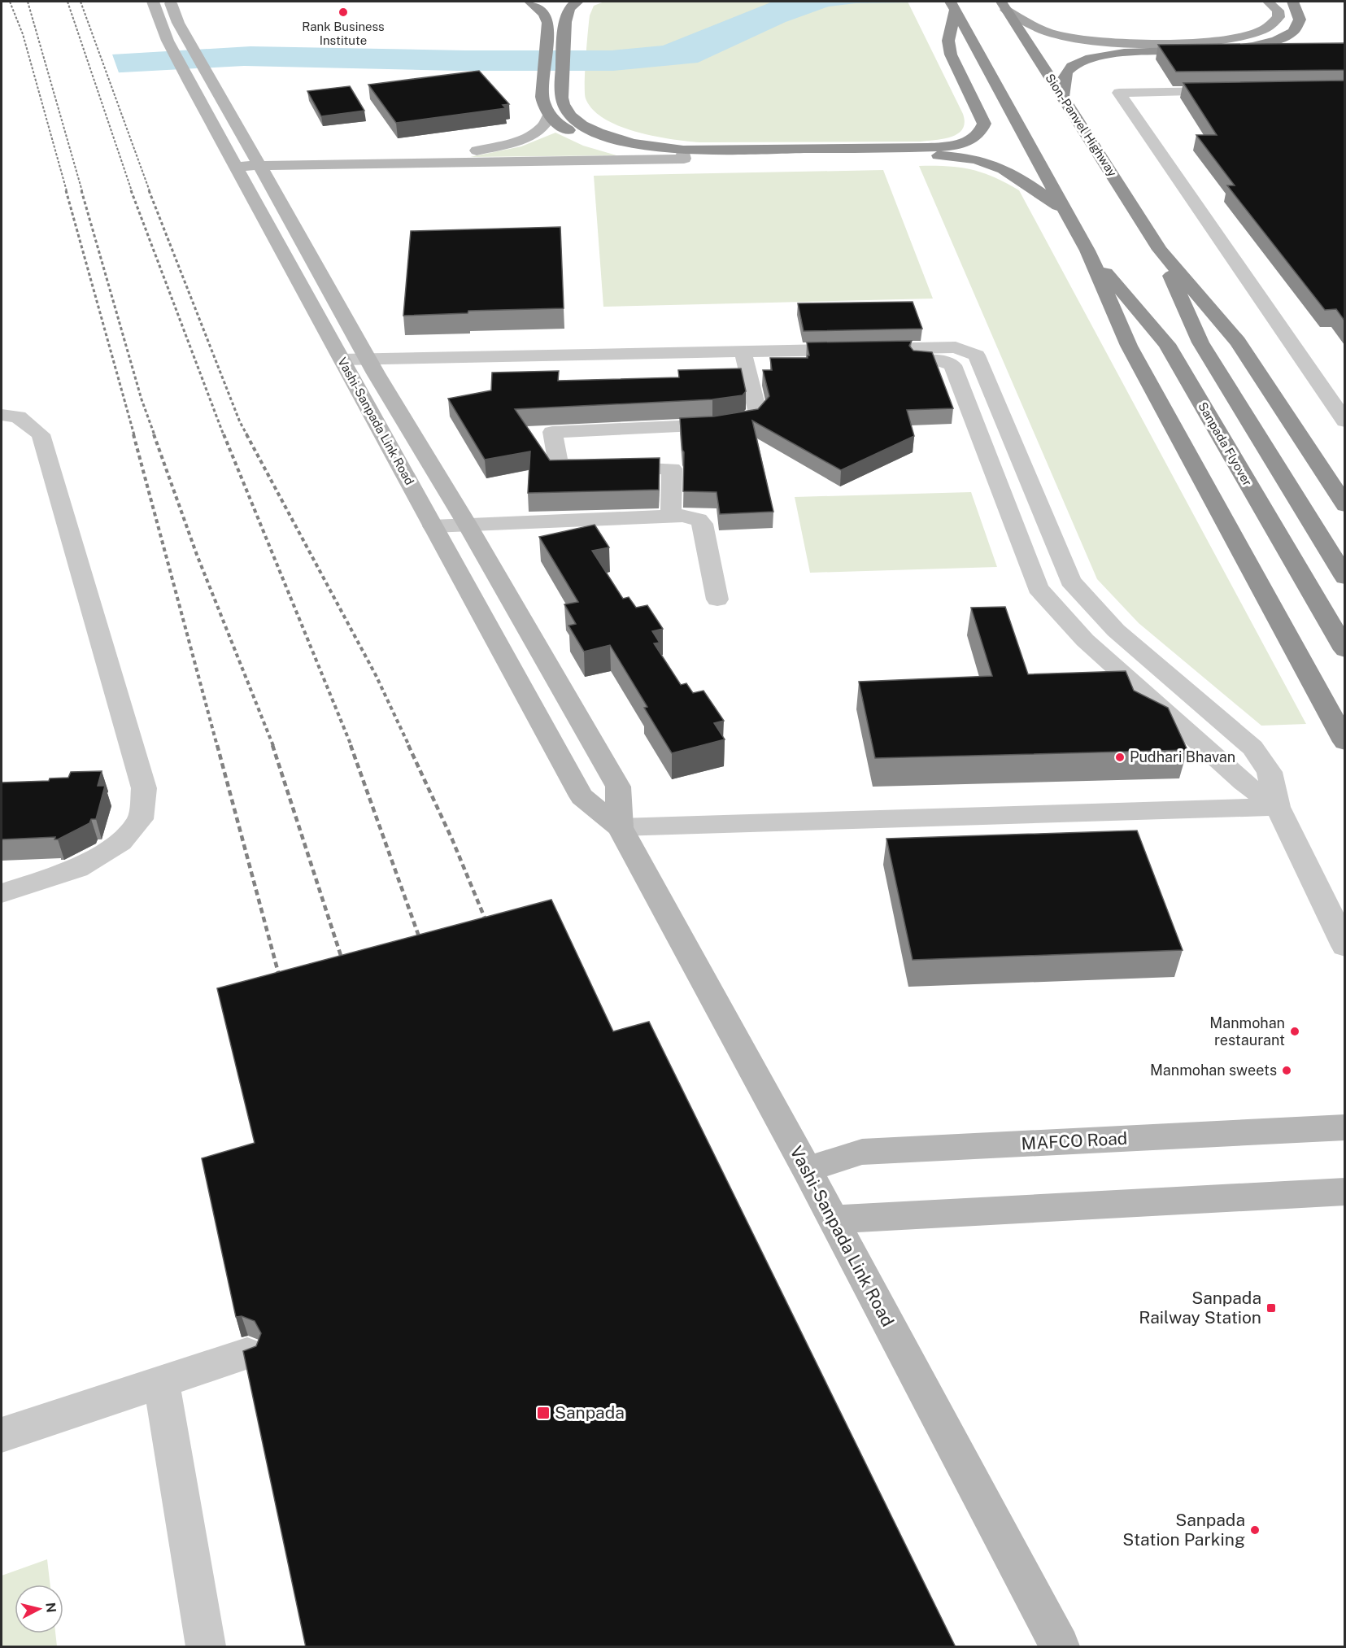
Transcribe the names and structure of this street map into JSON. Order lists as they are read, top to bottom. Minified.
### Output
{"streets":{"highway":["Sion-Panvel Highway","Sanpada Flyover"],"main road":["Vashi-Sanpada Link Road","MAFCO Road"]},"crossings":[["Vashi-Sanpada Link Road","MAFCO Road"]],"places":{"other":["Rank Business Institute","Pudhari Bhavan","Manmohan restaurant","Manmohan sweets","Sanpada Station Parking"],"transit":["Sanpada Railway Station","Sanpada"]},"north":"right"}
